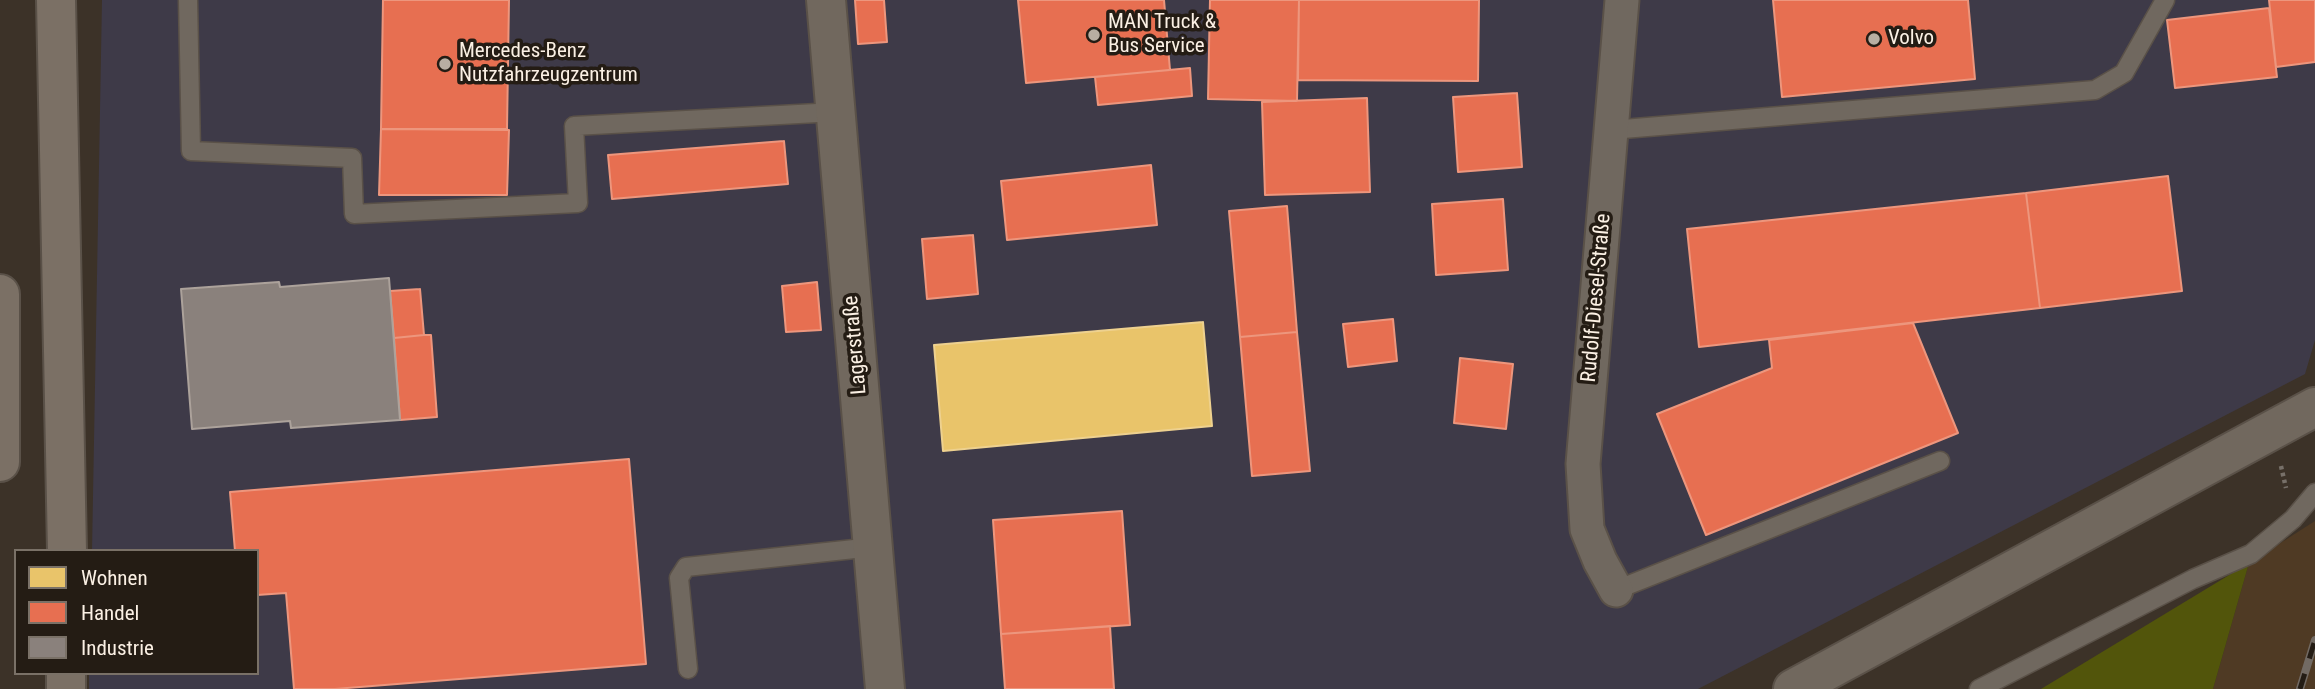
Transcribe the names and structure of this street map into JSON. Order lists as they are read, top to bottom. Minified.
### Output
{"streets":{"street":["Rudolf-Diesel-Straße","Lagerstraße"]},"places":["MAN Truck & Bus Service","Volvo","Mercedes-Benz Nutzfahrzeugzentrum"],"legend":["Wohnen","Handel","Industrie"]}
